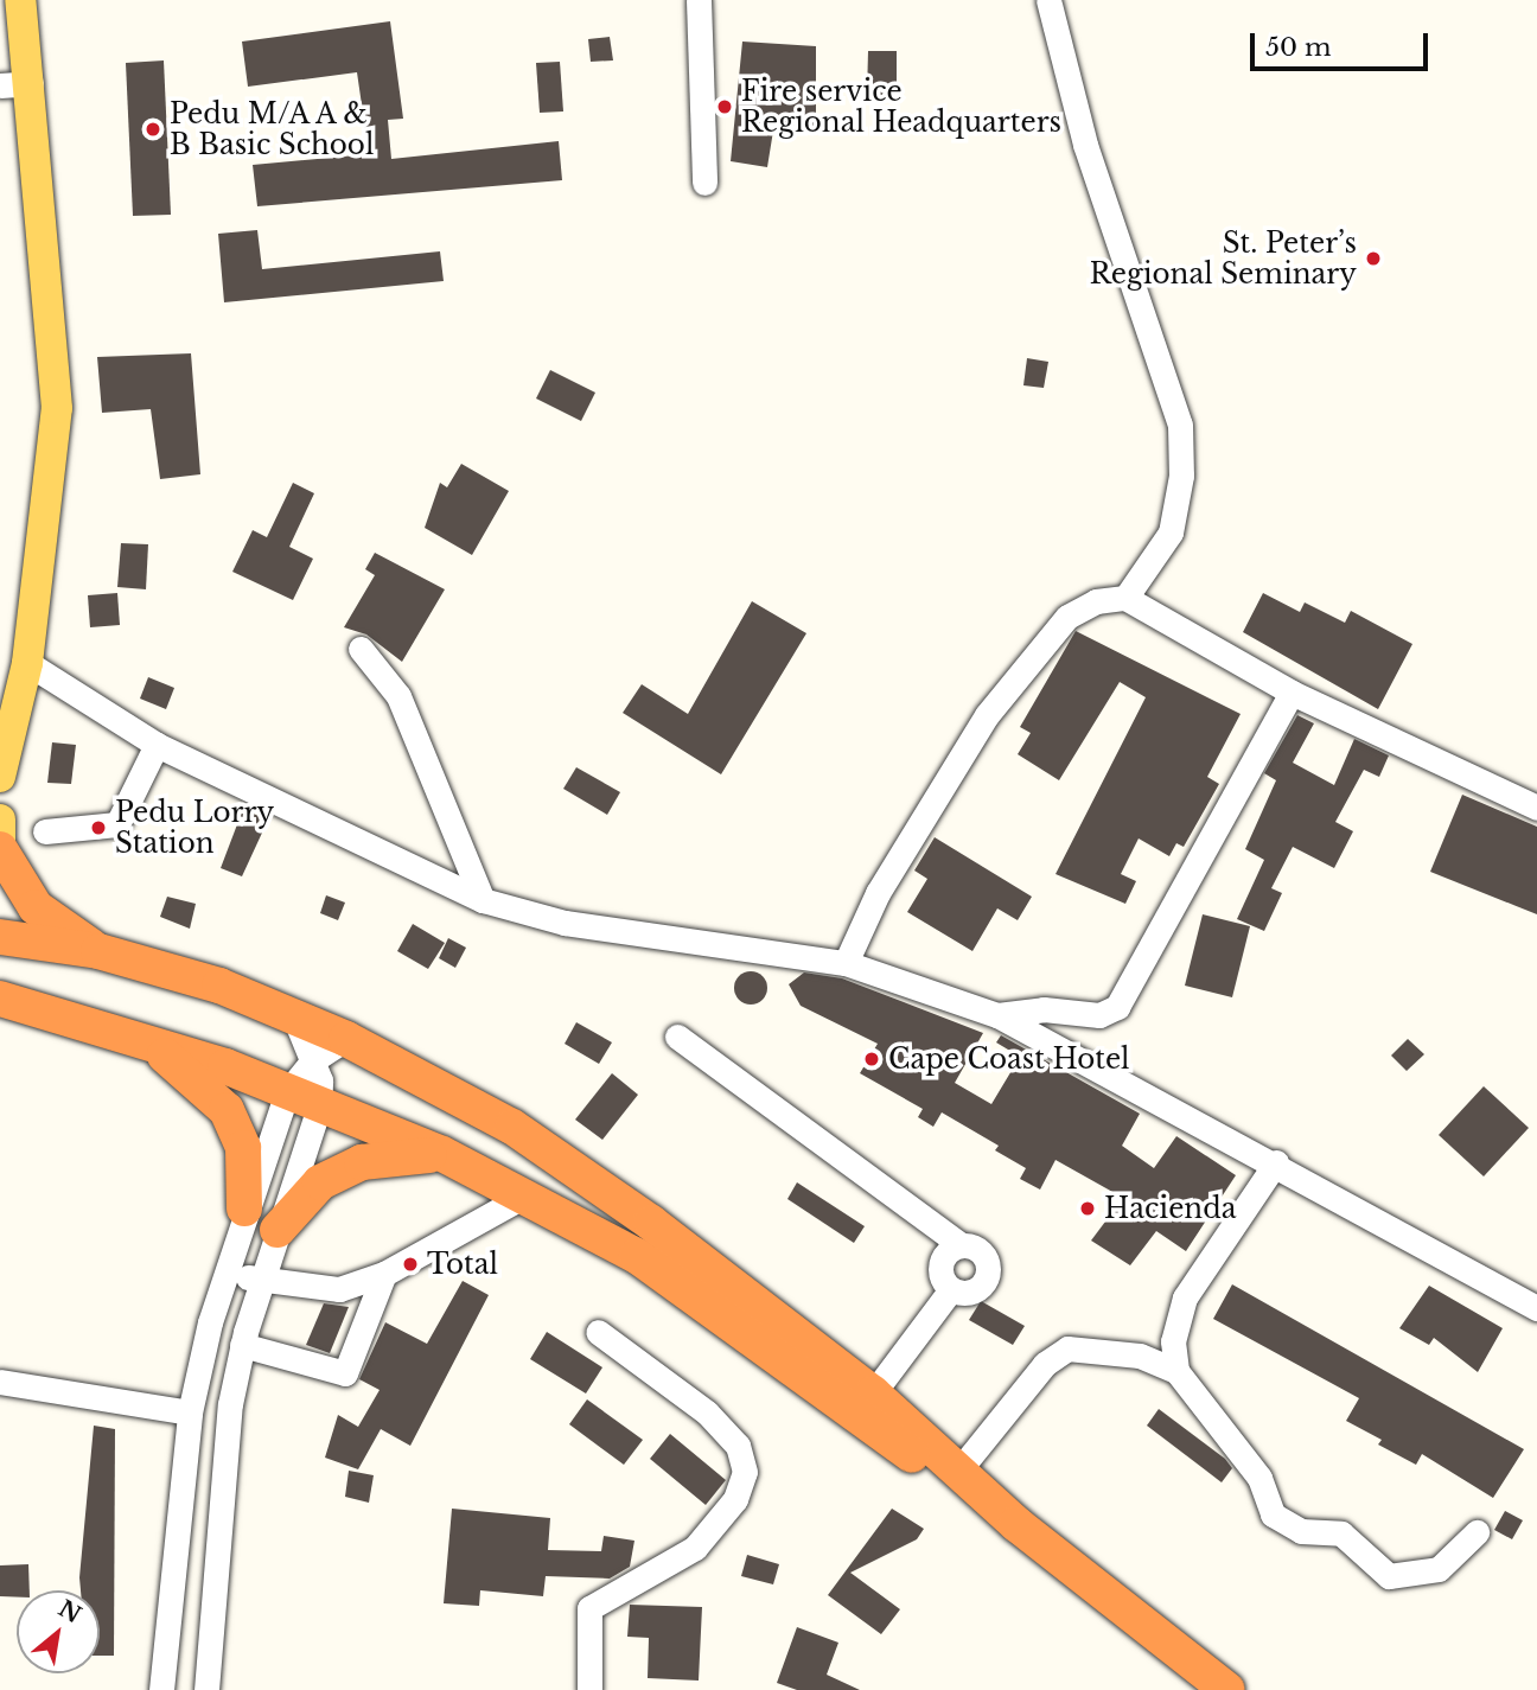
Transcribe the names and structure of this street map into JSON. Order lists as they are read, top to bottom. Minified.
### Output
{"places":["Fire service Regional Headquarters","Pedu M/A A & B Basic School","St. Peter’s Regional Seminary","Pedu Lorry Station","Cape Coast Hotel","Hacienda","Total"],"scale_bar":"50 m","north":"top right"}
